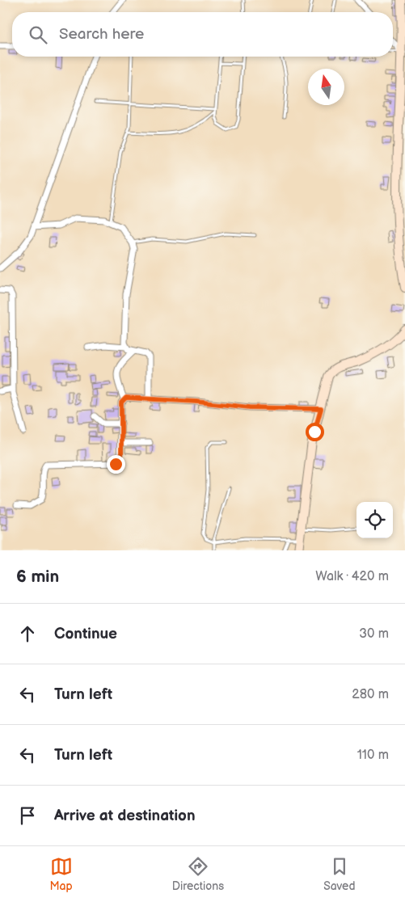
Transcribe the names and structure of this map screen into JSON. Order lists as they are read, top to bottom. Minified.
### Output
{"north":"top","page":{"search":"Search here","heading":["6 min","Walk · 420 m"],"list":[["Continue","30 m"],["Turn left","280 m"],["Turn left","110 m"],"Arrive at destination"],"nav":["Map","Directions","Saved"]}}
